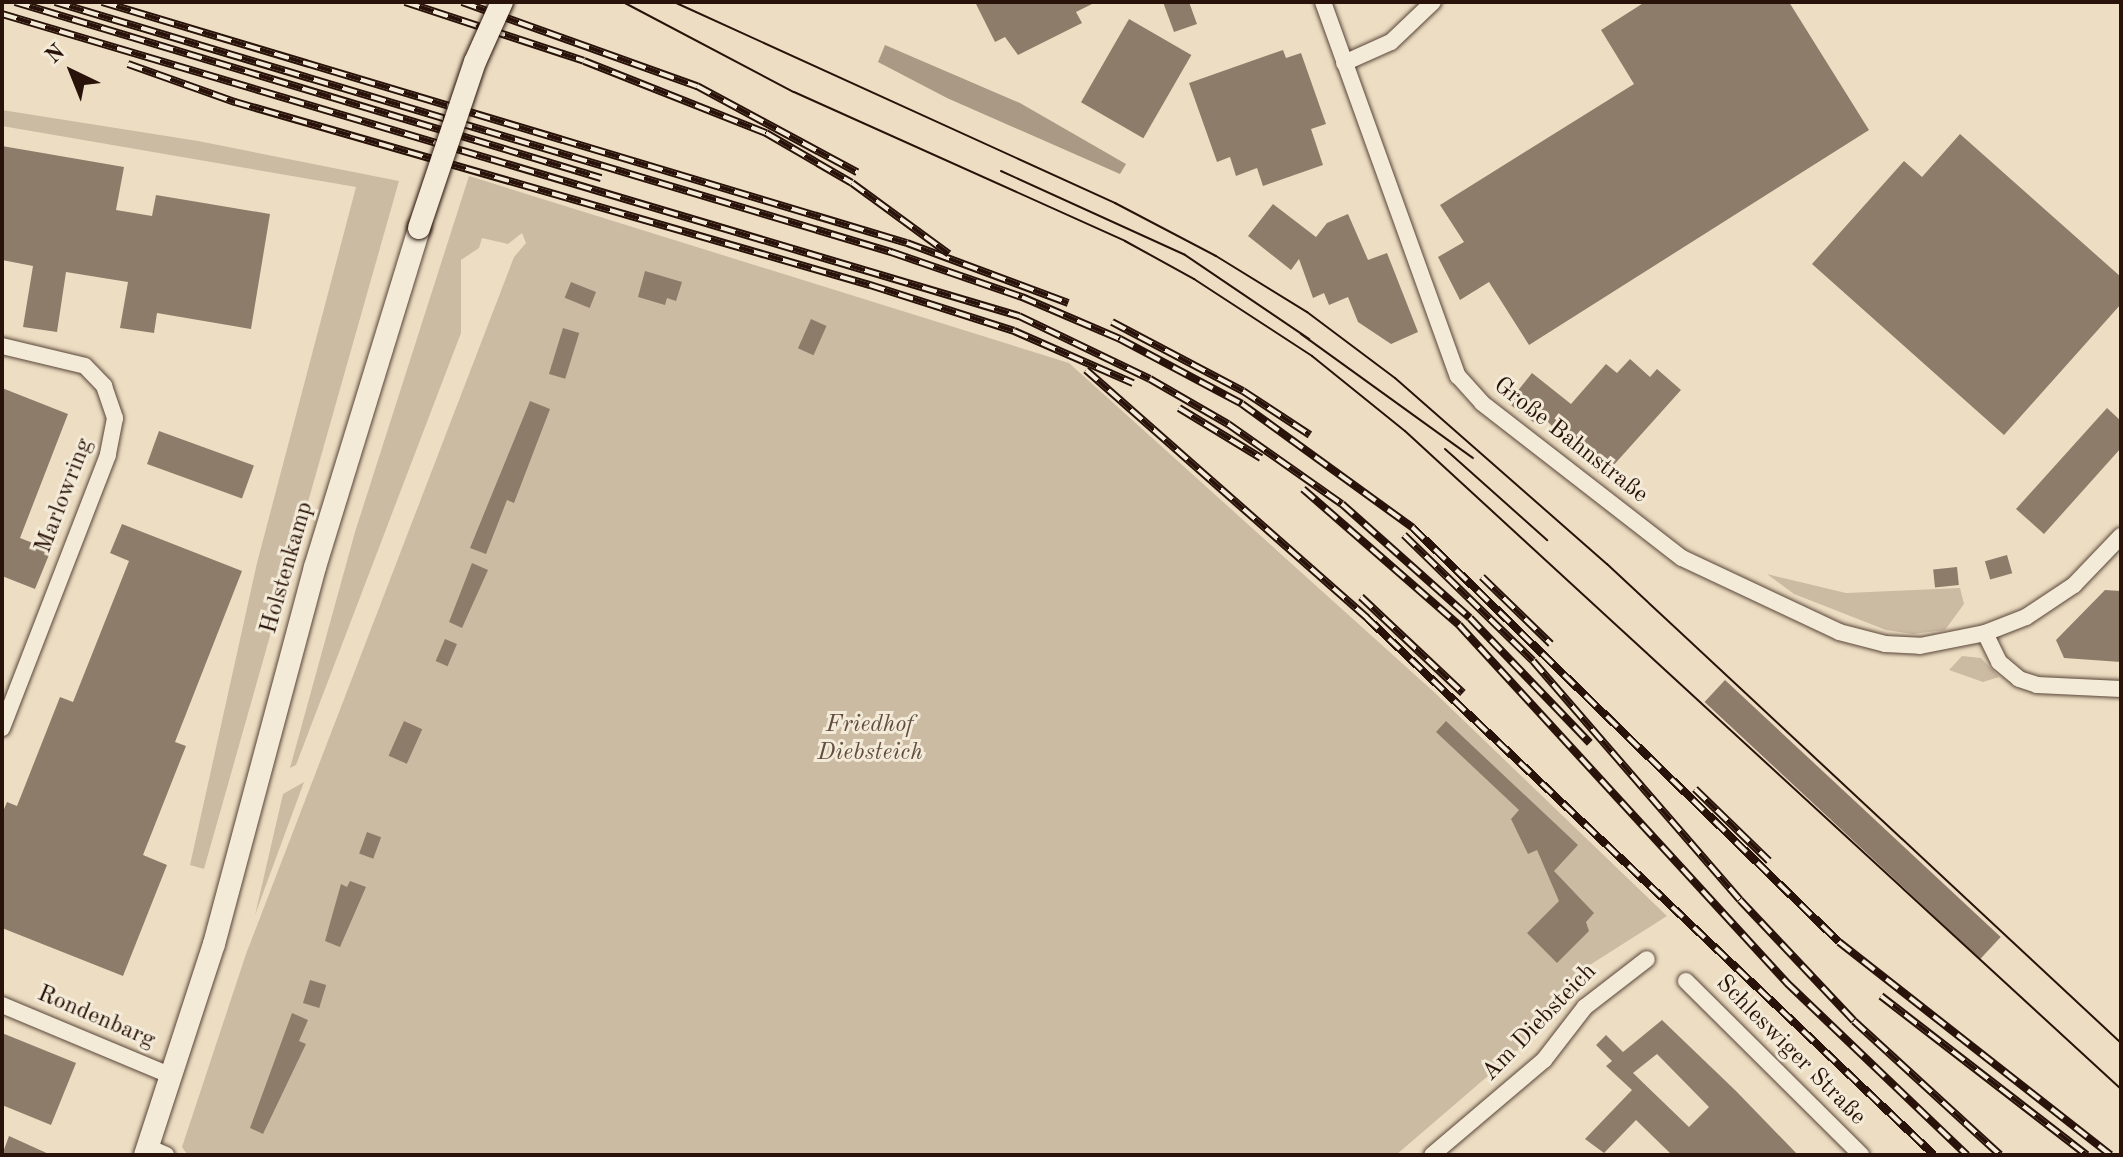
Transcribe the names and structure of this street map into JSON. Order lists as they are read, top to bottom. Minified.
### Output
{"streets":{"main road":["Holstenkamp"],"street":["Große Bahnstraße","Marlowring","Rondenbarg","Am Diebsteich","Schleswiger Straße"]},"crossings":[["Holstenkamp","Rondenbarg"]],"parks":["Friedhof Diebsteich"],"north":"top left"}
